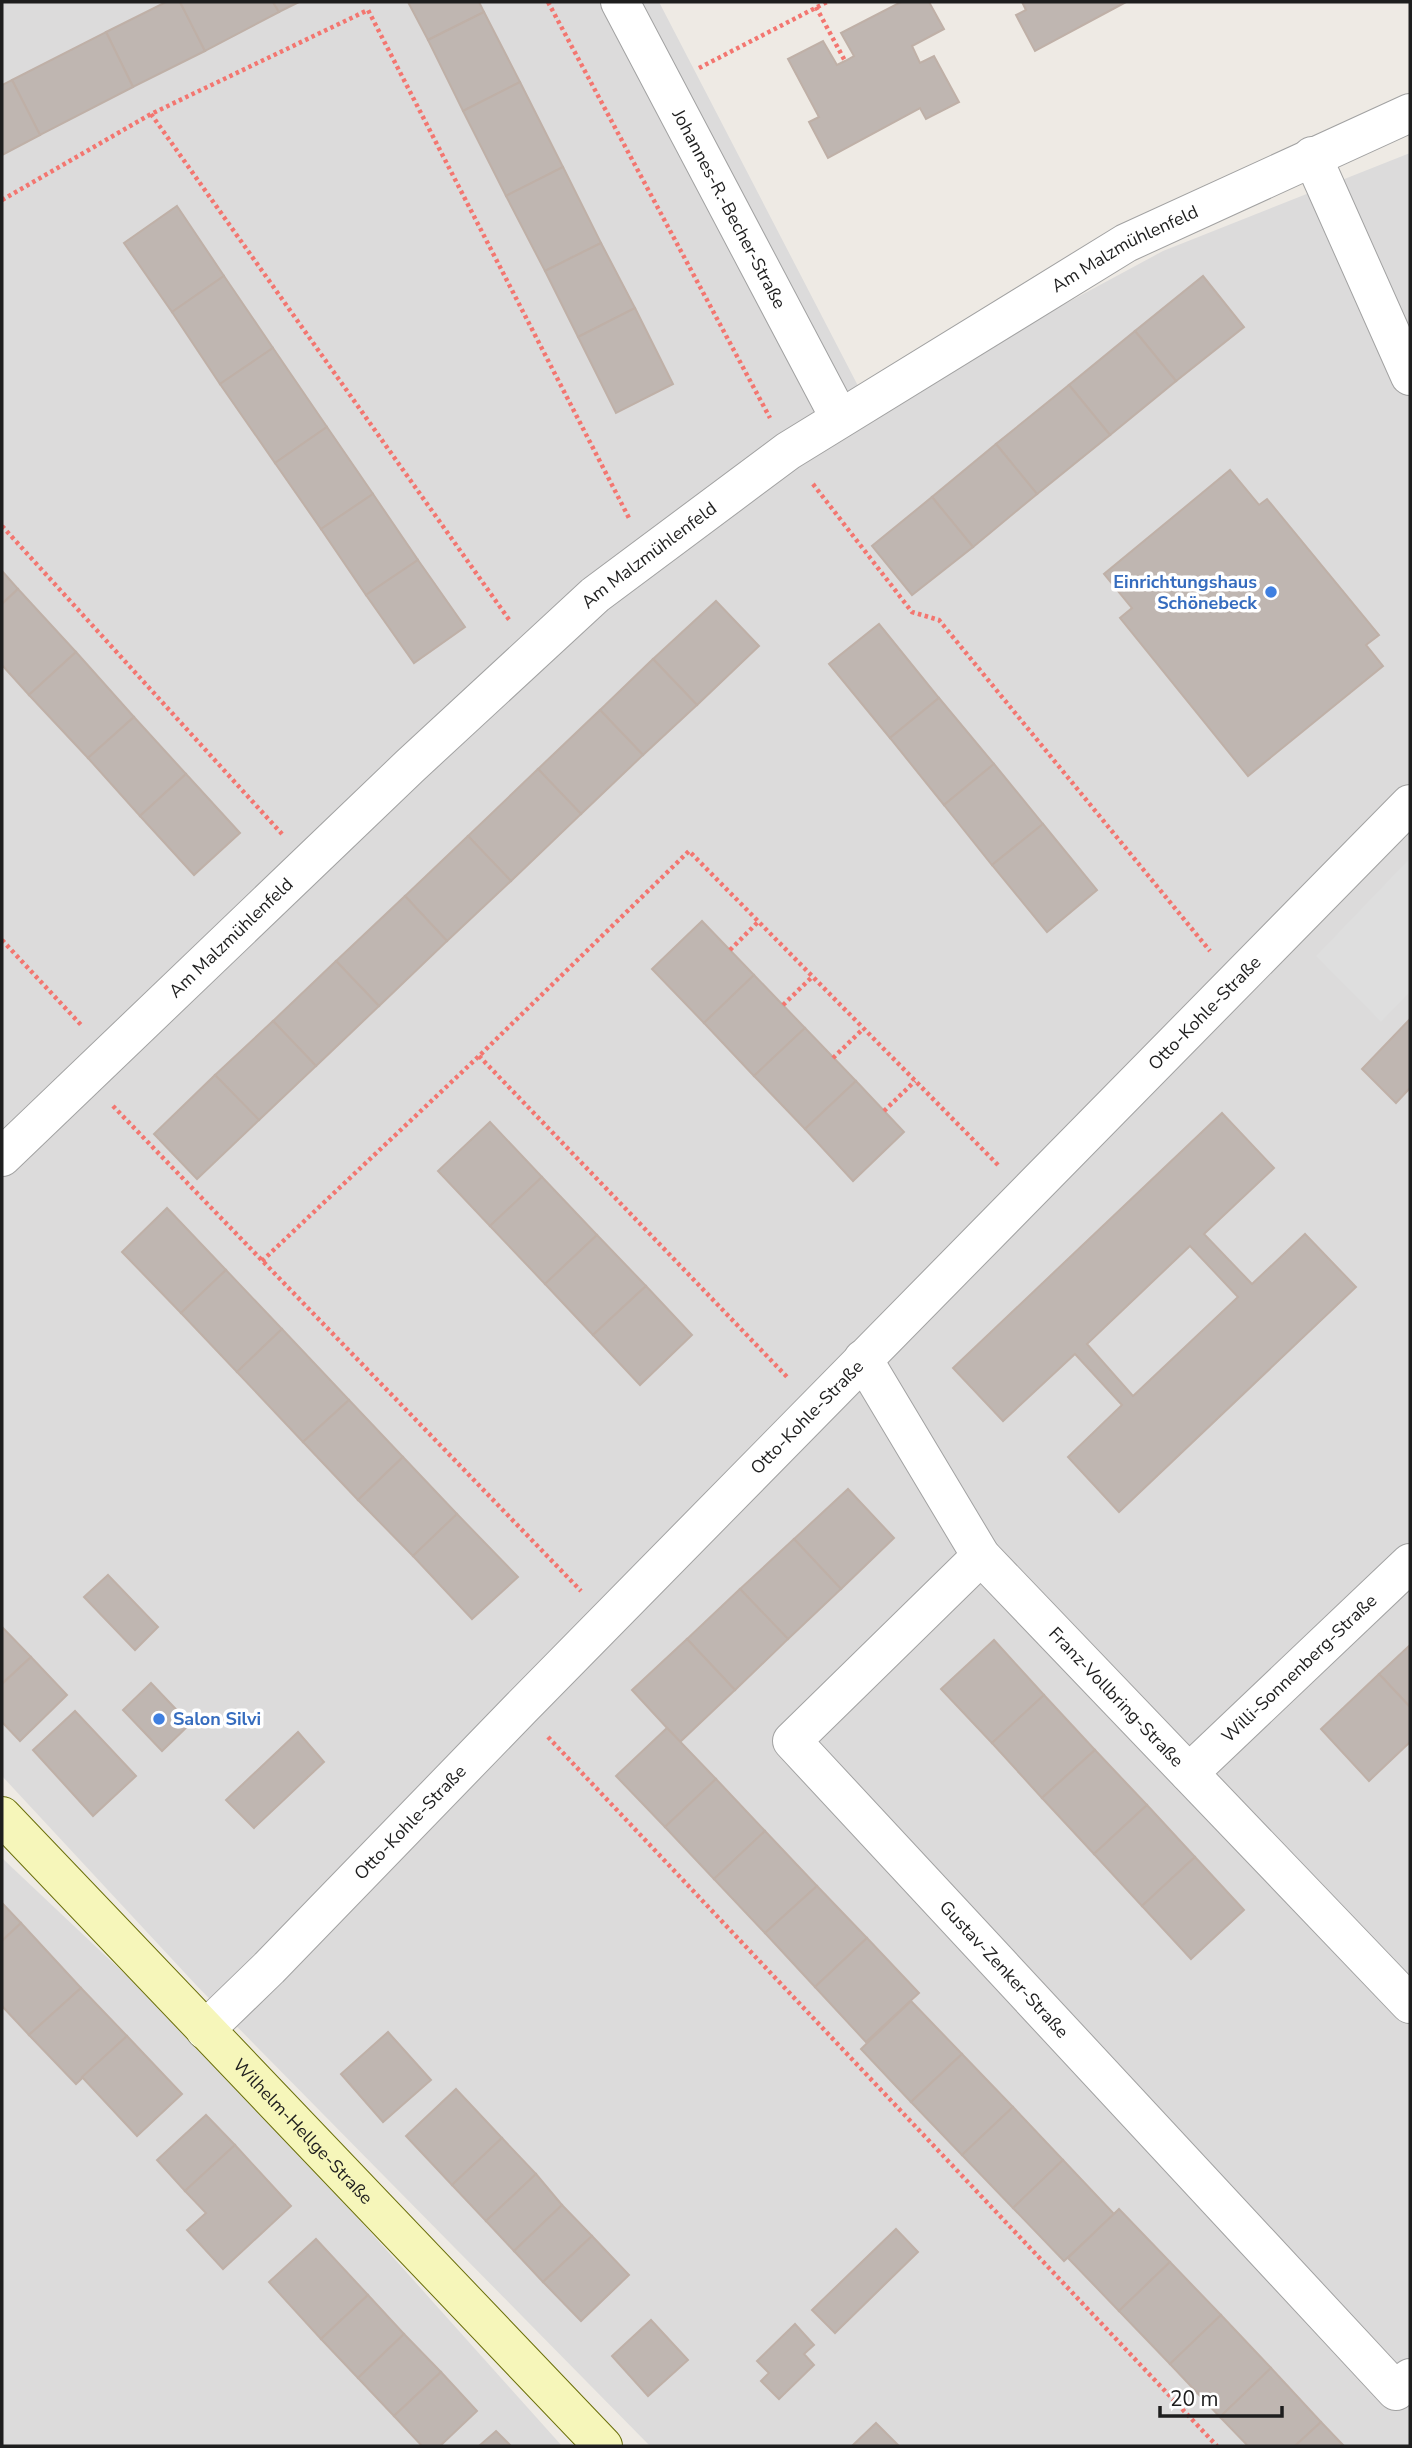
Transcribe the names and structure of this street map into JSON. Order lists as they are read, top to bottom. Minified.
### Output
{"streets":{"main road":["Wilhelm-Hellge-Straße"],"street":["Johannes-R.-Becher-Straße","Am Malzmühlenfeld","Otto-Kohle-Straße","Willi-Sonnenberg-Straße","Franz-Vollbring-Straße","Gustav-Zenker-Straße"]},"crossings":[["Johannes-R.-Becher-Straße","Am Malzmühlenfeld"],["Otto-Kohle-Straße","Franz-Vollbring-Straße"],["Otto-Kohle-Straße","Wilhelm-Hellge-Straße"],["Willi-Sonnenberg-Straße","Franz-Vollbring-Straße"],["Franz-Vollbring-Straße","Gustav-Zenker-Straße"]],"places":["Einrichtungshaus Schönebeck","Salon Silvi"],"scale_bar":"20 m"}
